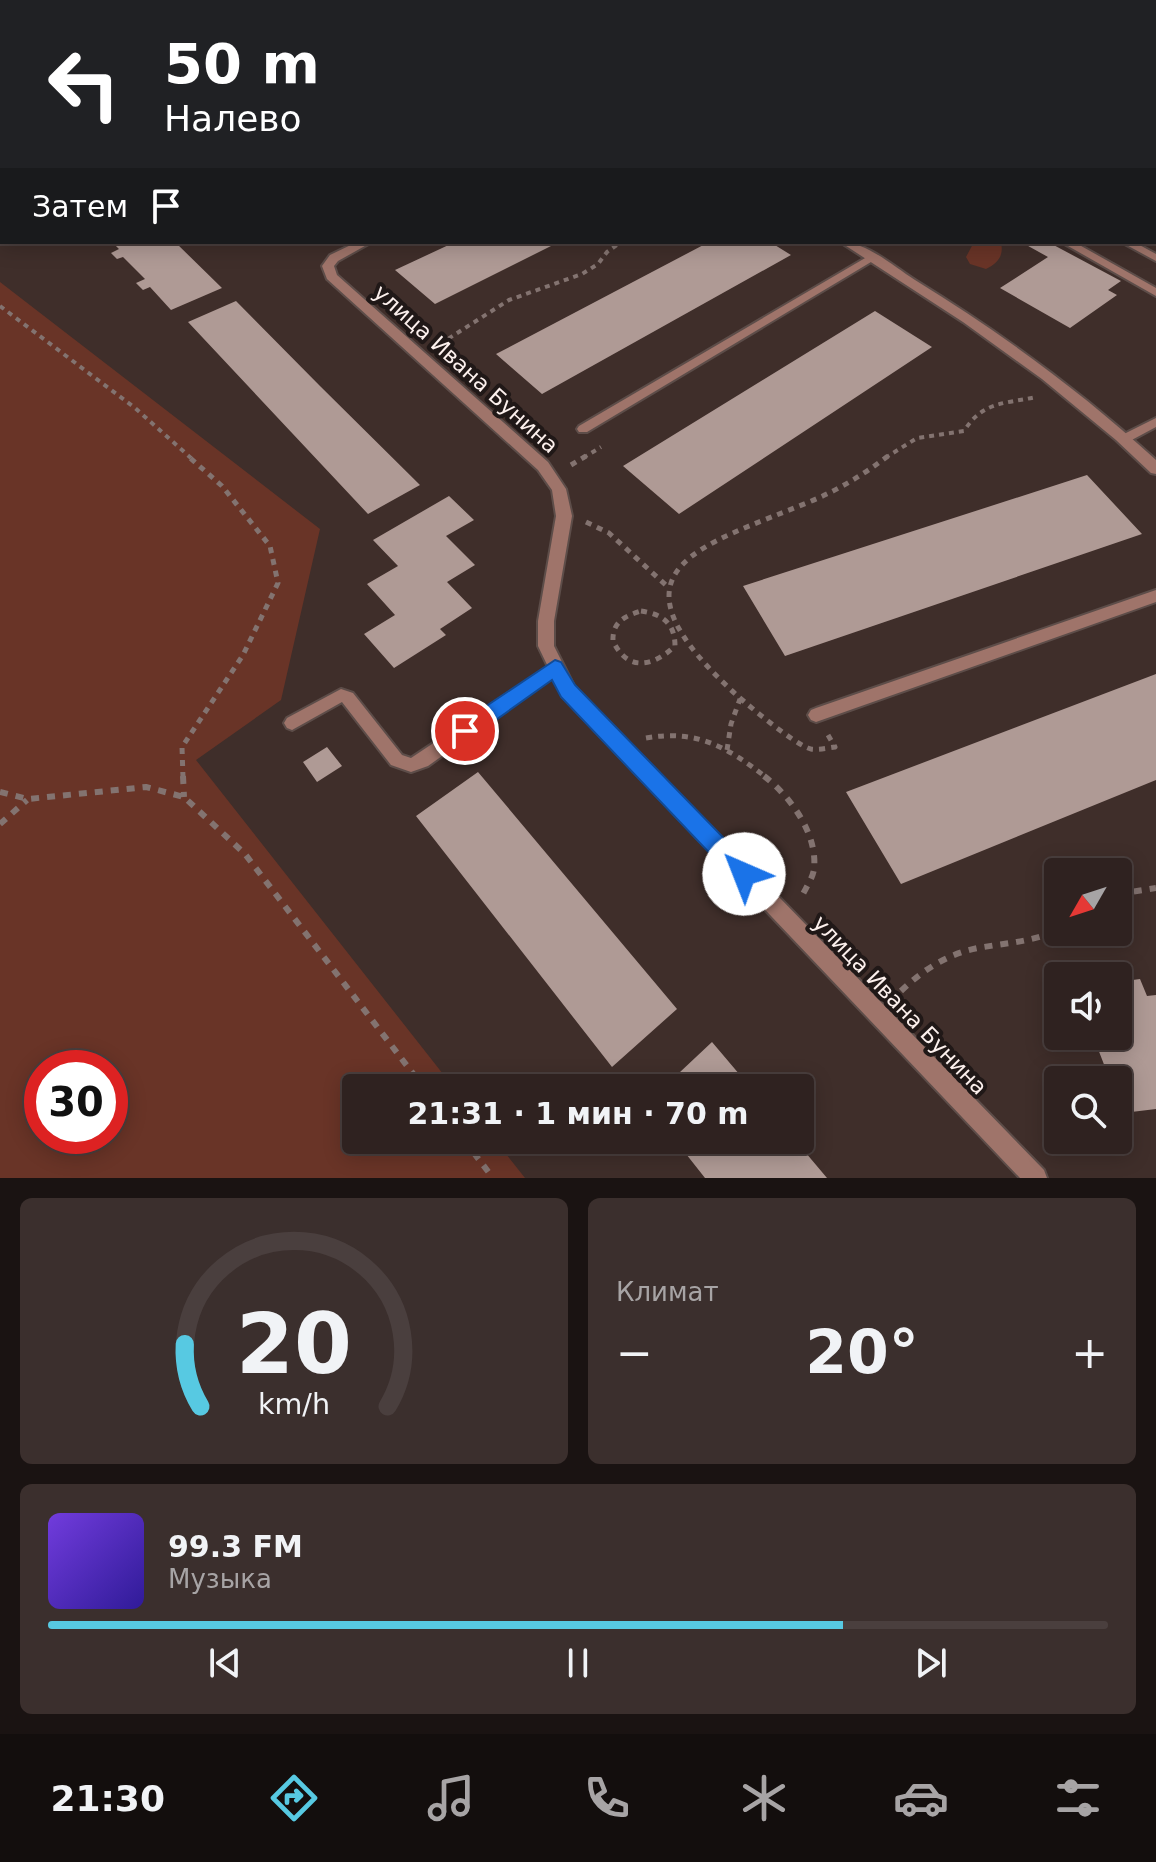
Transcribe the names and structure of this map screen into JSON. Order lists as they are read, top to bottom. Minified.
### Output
{"streets":{"street":["улица Ивана Бунина"]},"north":"bottom left","page":{"turn":["50 m","Налево"],"then":"Затем","limit":"30","trip":"21:31 · 1 мин · 70 m","tile":"Климат","heat":["−","20°","+"],"song":["99.3 FM","Музыка"],"tabs":"21:30","gauge":["20","km/h"]}}
